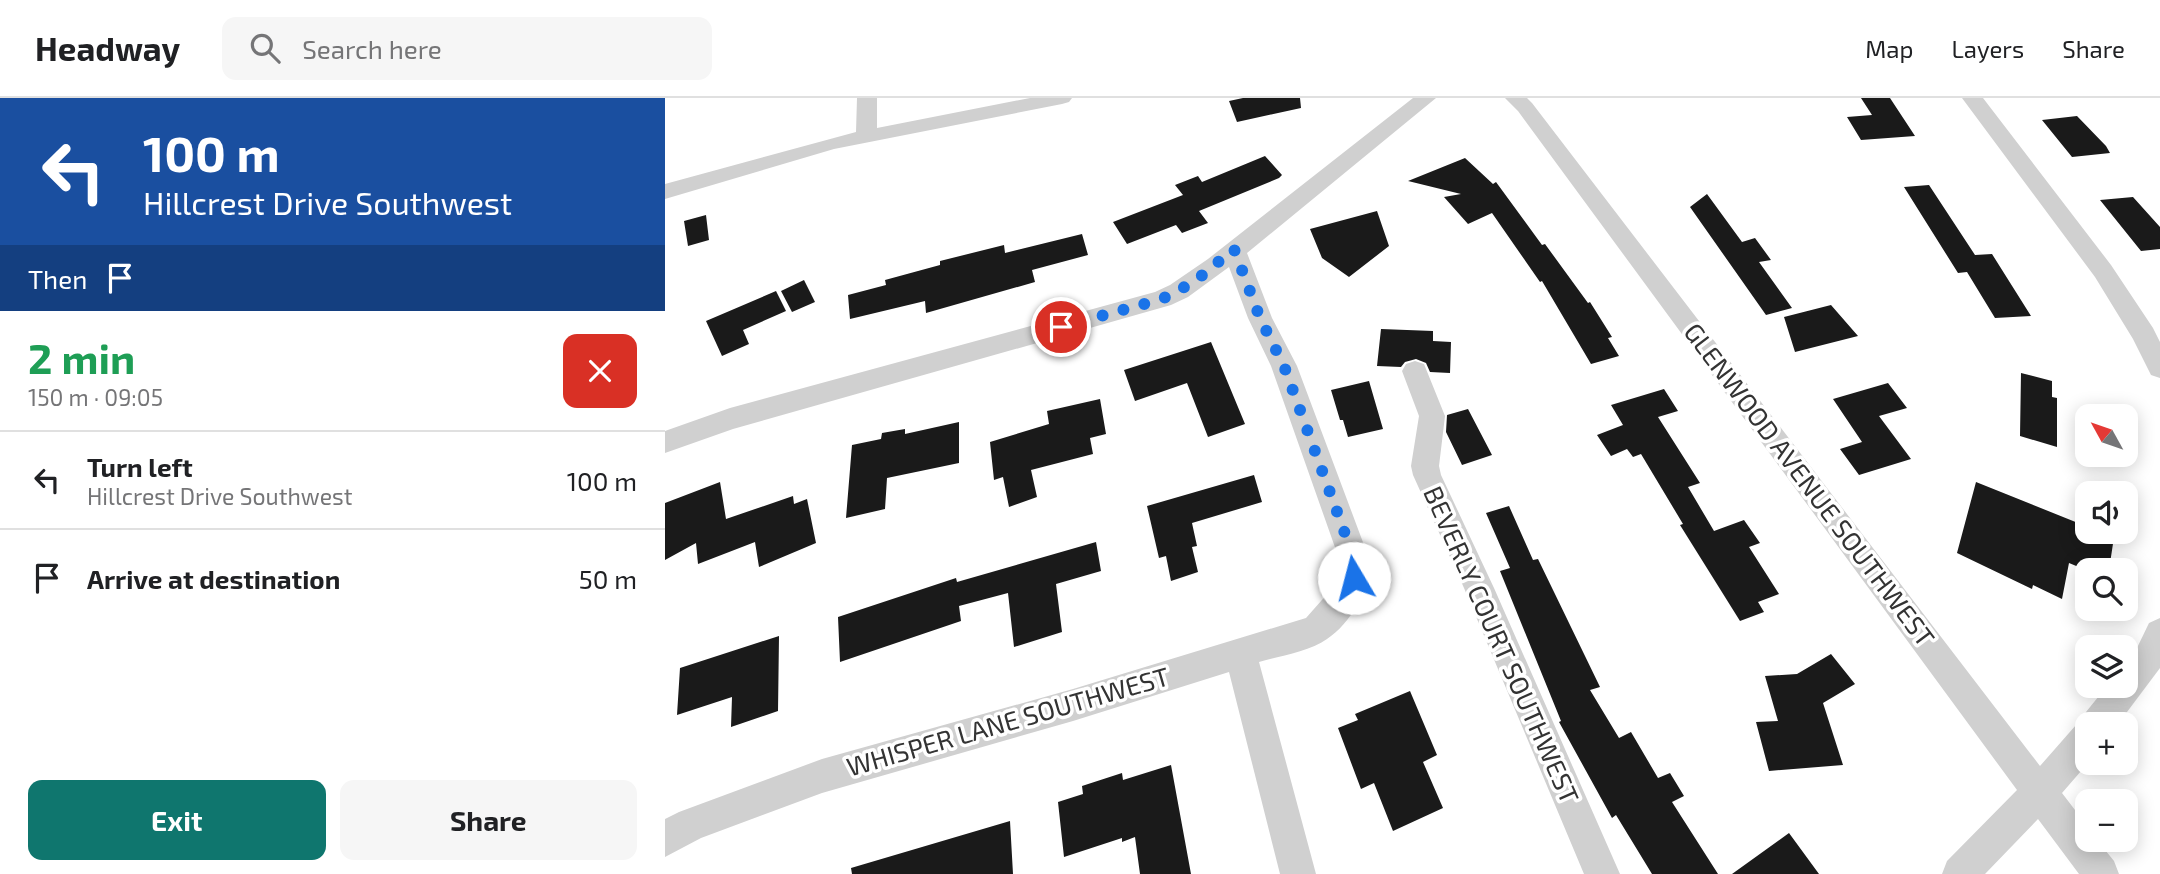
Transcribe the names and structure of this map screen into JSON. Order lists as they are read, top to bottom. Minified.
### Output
{"streets":{"street":["GLENWOOD AVENUE SOUTHWEST","BEVERLY COURT SOUTHWEST","WHISPER LANE SOUTHWEST"]},"north":"top left","page":{"header":"Headway","search":"Search here","nav":["Map","Layers","Share"],"turn":["100 m","Hillcrest Drive Southwest"],"then":"Then","heading":["2 min","150 m · 09:05"],"map_buttons":["+","−"],"list":[{"name":"Turn left","note":"Hillcrest Drive Southwest","value":"100 m"},{"name":"Arrive at destination","value":"50 m"}],"buttons":["Exit","Share"]}}
